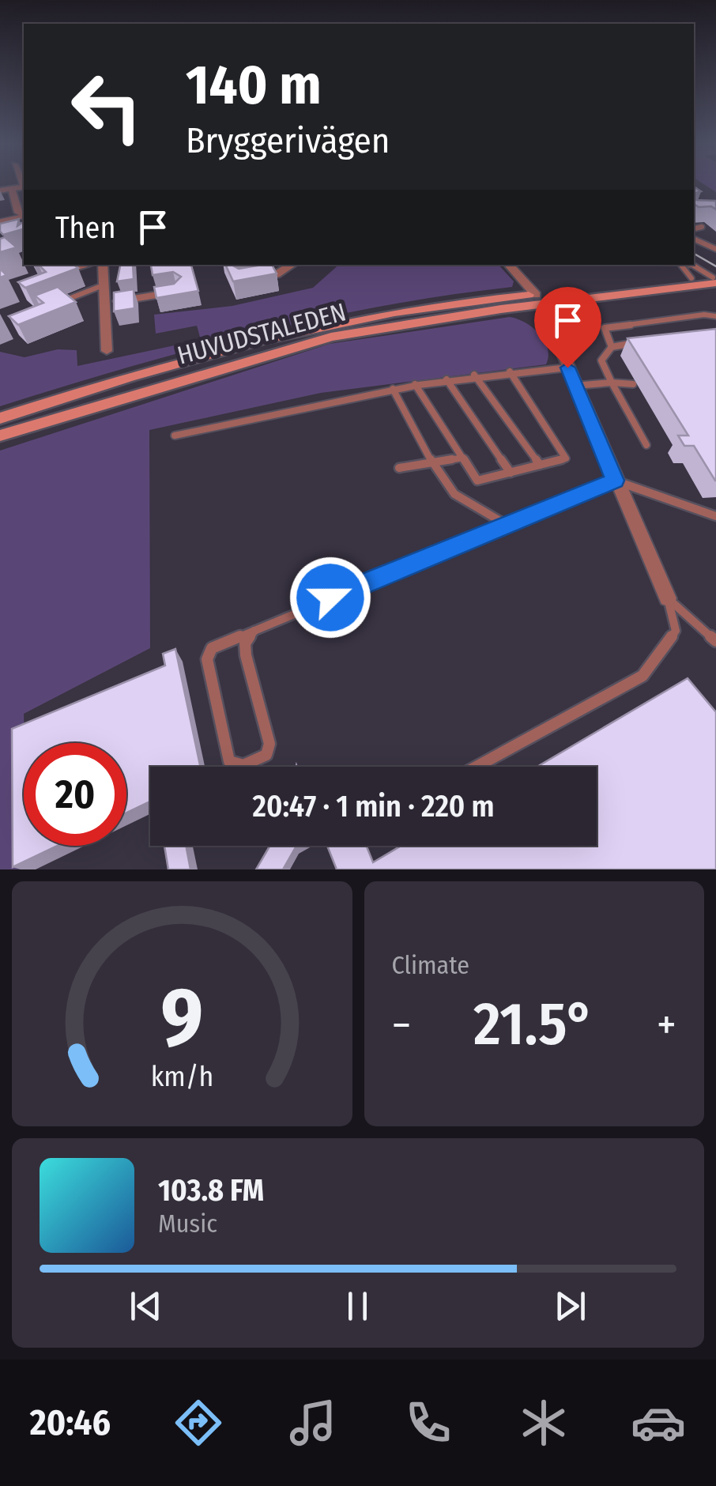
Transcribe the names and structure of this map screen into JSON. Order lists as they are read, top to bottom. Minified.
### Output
{"streets":{"main road":["HUVUDSTALEDEN"]},"page":{"turn":["140 m","Bryggerivägen"],"then":"Then","limit":"20","trip":"20:47 · 1 min · 220 m","tile":"Climate","heat":["−","21.5°","+"],"song":["103.8 FM","Music"],"tabs":"20:46","gauge":["9","km/h"]}}
